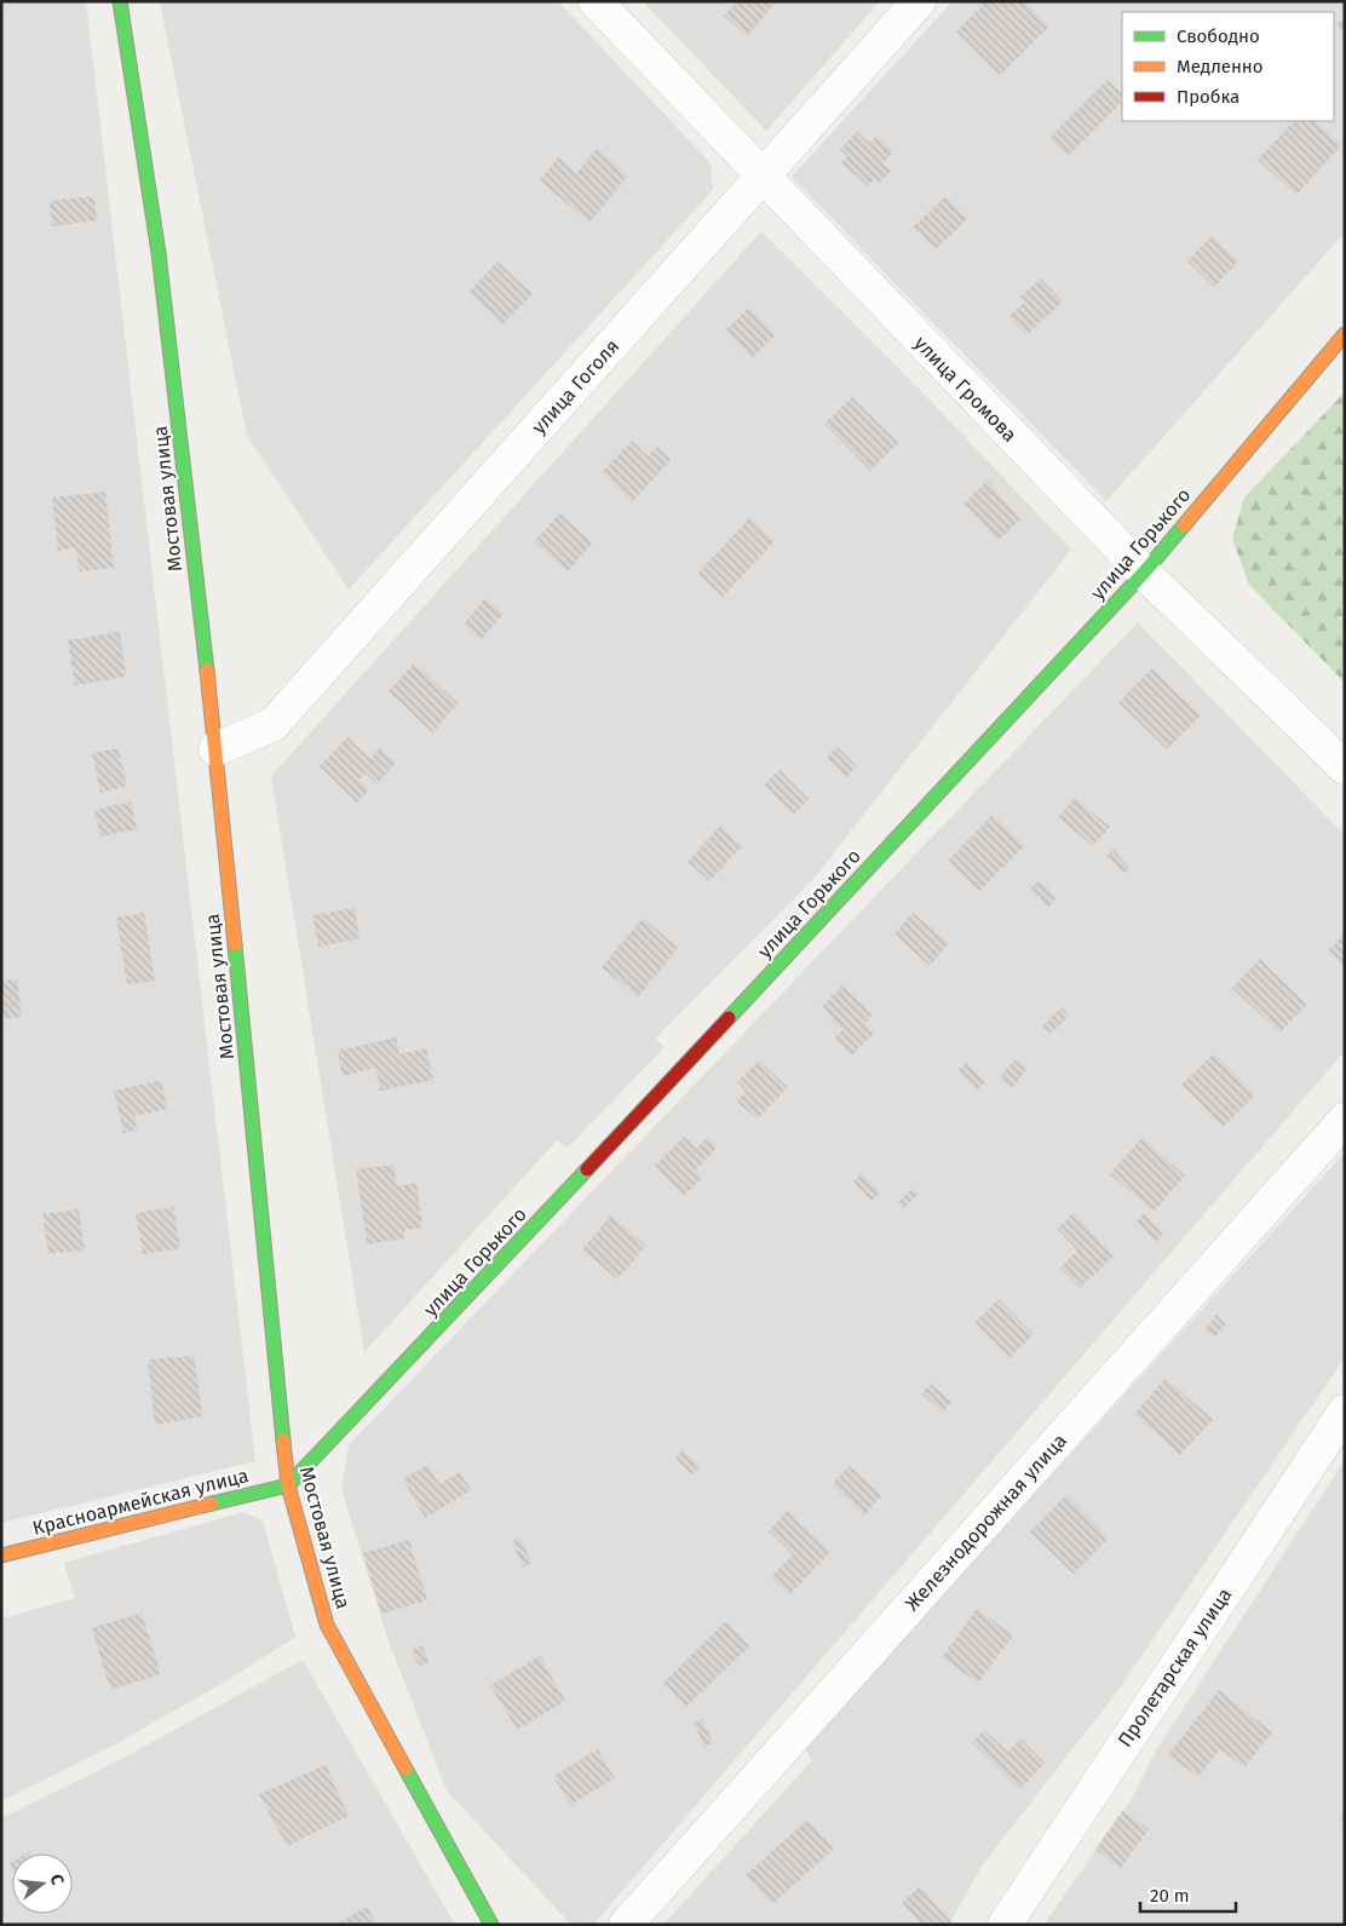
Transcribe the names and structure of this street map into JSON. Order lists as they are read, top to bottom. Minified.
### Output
{"streets":{"street":["улица Гоголя","улица Громова","Мостовая улица","улица Горького","Красноармейская улица","Железнодорожная улица","Пролетарская улица"]},"crossings":[["улица Гоголя","улица Громова"],["улица Гоголя","Мостовая улица"],["улица Громова","улица Горького"],["Мостовая улица","улица Горького"],["Мостовая улица","Красноармейская улица"],["улица Горького","Красноармейская улица"]],"legend":["Свободно","Медленно","Пробка"],"scale_bar":"20 m","north":"right"}
